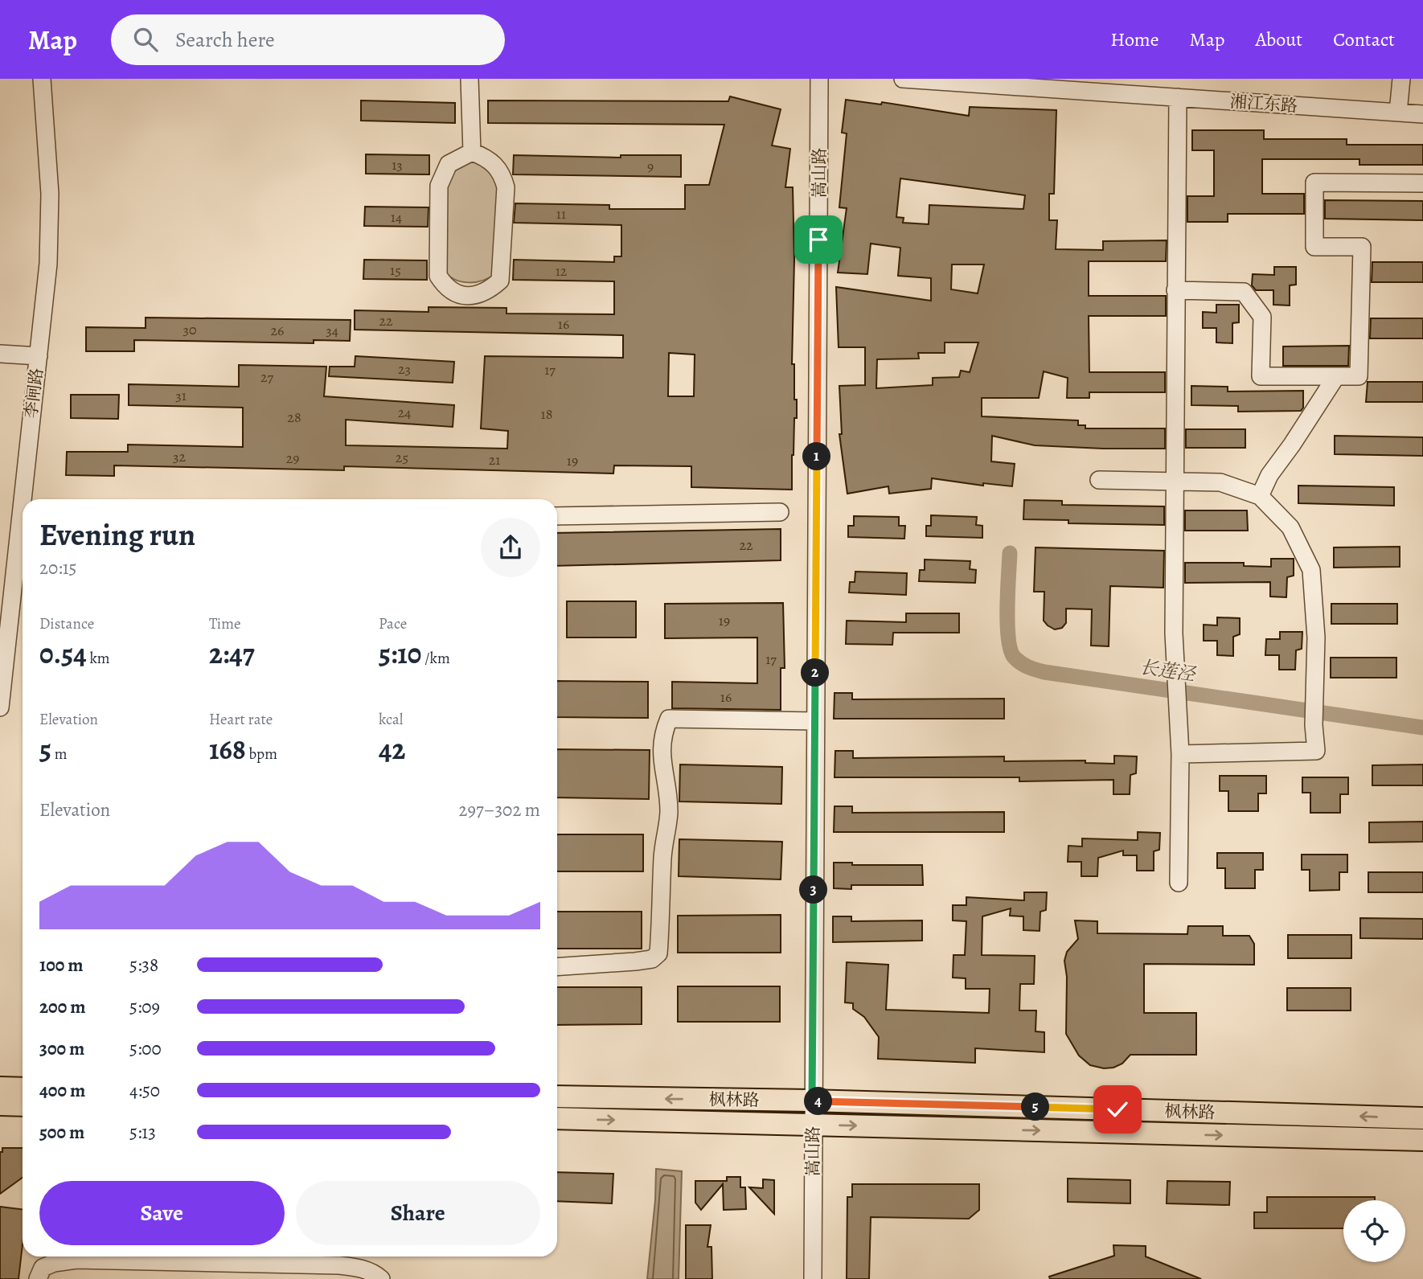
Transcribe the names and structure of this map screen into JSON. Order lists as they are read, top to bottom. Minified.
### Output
{"streets":{"main road":["枫林路"],"street":["湘江东路","嵩山路","李闸路"]},"crossings":[["嵩山路","枫林路"]],"water":["长莲泾"],"house_numbers":["13","9","11","14","15","12","22","16","30","26","34","23","17","27","31","24","18","28","32","25","29","21","19","22","19","17","16"],"page":{"header":"Map","search":"Search here","nav":["Home","Map","About","Contact"],"pins":["1","2","3","4","5"],"heading":["Evening run","20:15"],"stats":[["Distance","0.54 km"],["Time","2:47"],["Pace","5:10 /km"],["Elevation","5 m"],["Heart rate","168 bpm"],["kcal","42"]],"chart":["Elevation","297–302 m"],"list":[{"name":"100 m","note":"5:38"},{"name":"200 m","note":"5:09"},{"name":"300 m","note":"5:00"},{"name":"400 m","note":"4:50"},{"name":"500 m","note":"5:13"}],"buttons":["Save","Share"]}}
